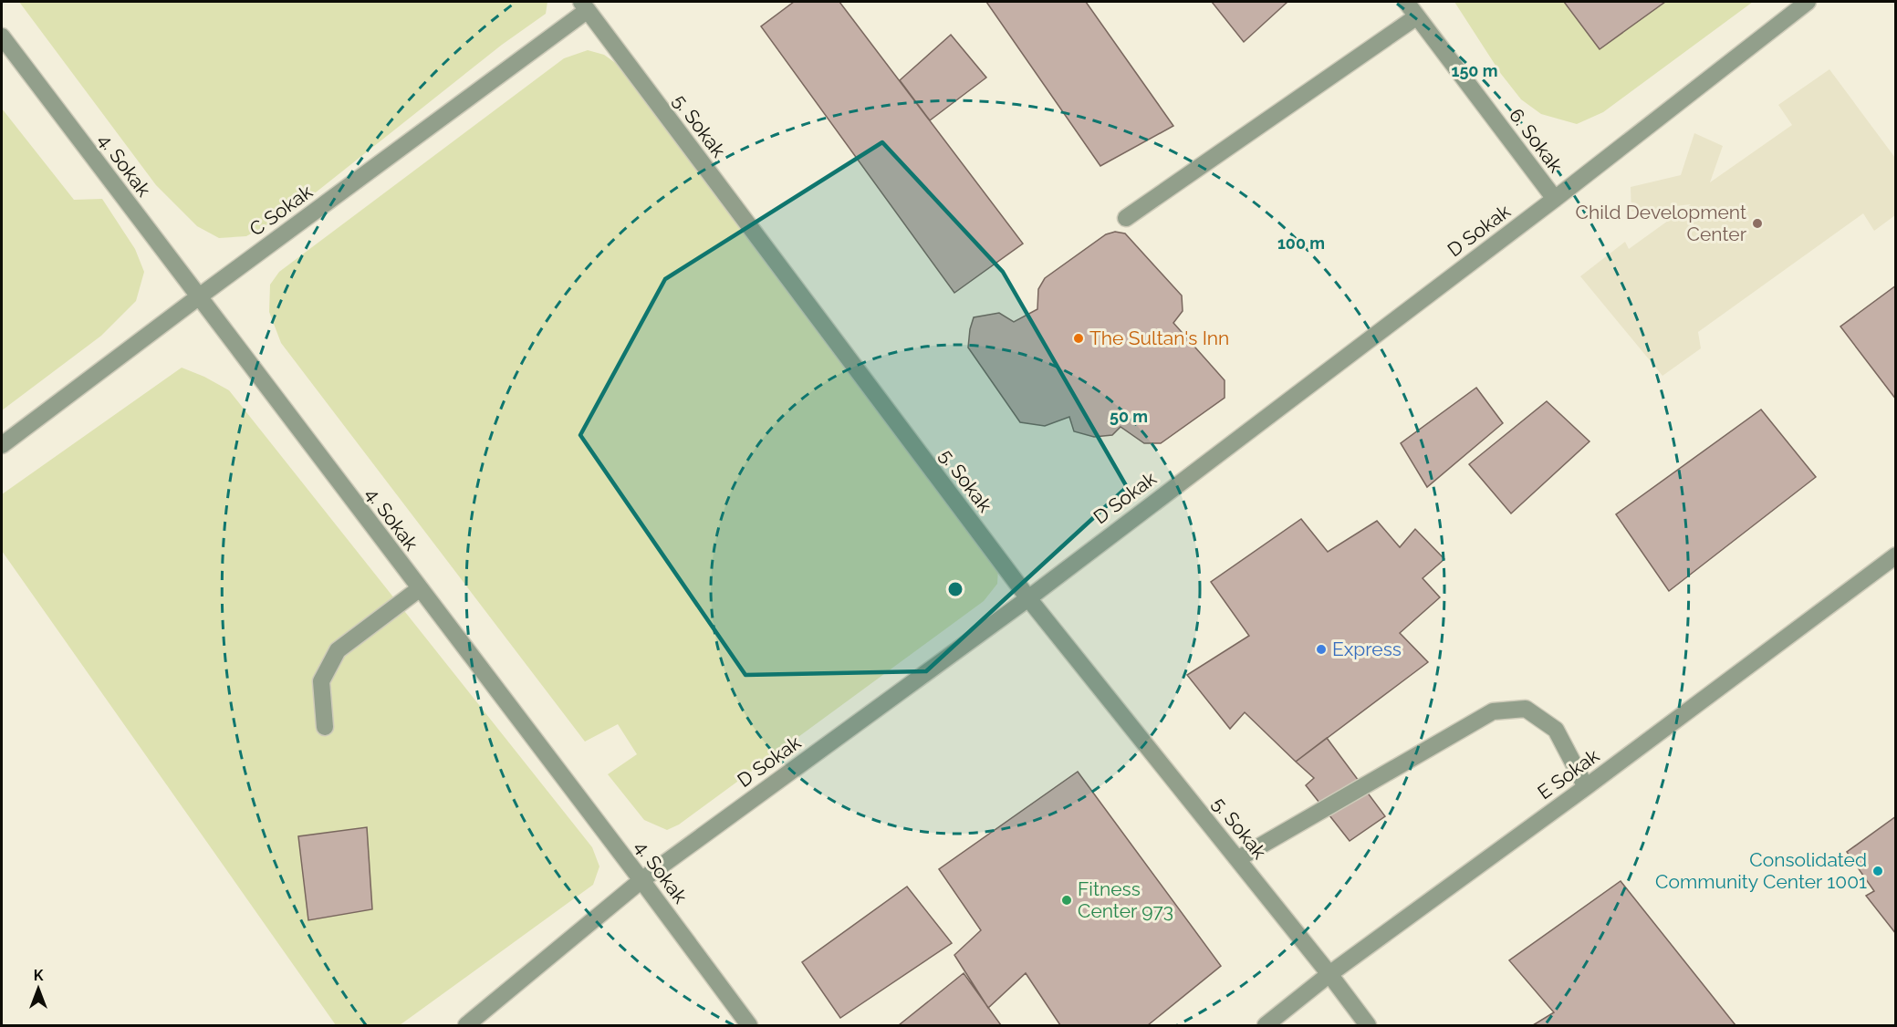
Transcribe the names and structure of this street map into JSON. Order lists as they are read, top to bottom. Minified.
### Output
{"streets":{"lane":["5. Sokak","6. Sokak","4. Sokak","C Sokak","D Sokak","E Sokak"]},"crossings":[["5. Sokak","C Sokak"],["5. Sokak","D Sokak"],["5. Sokak","E Sokak"],["6. Sokak","D Sokak"],["4. Sokak","C Sokak"],["4. Sokak","D Sokak"]],"places":["Child Development Center","The Sultan's Inn","Express","Consolidated Community Center 1001","Fitness Center 973"],"north":"top","rings":["150 m","100 m","50 m"]}
